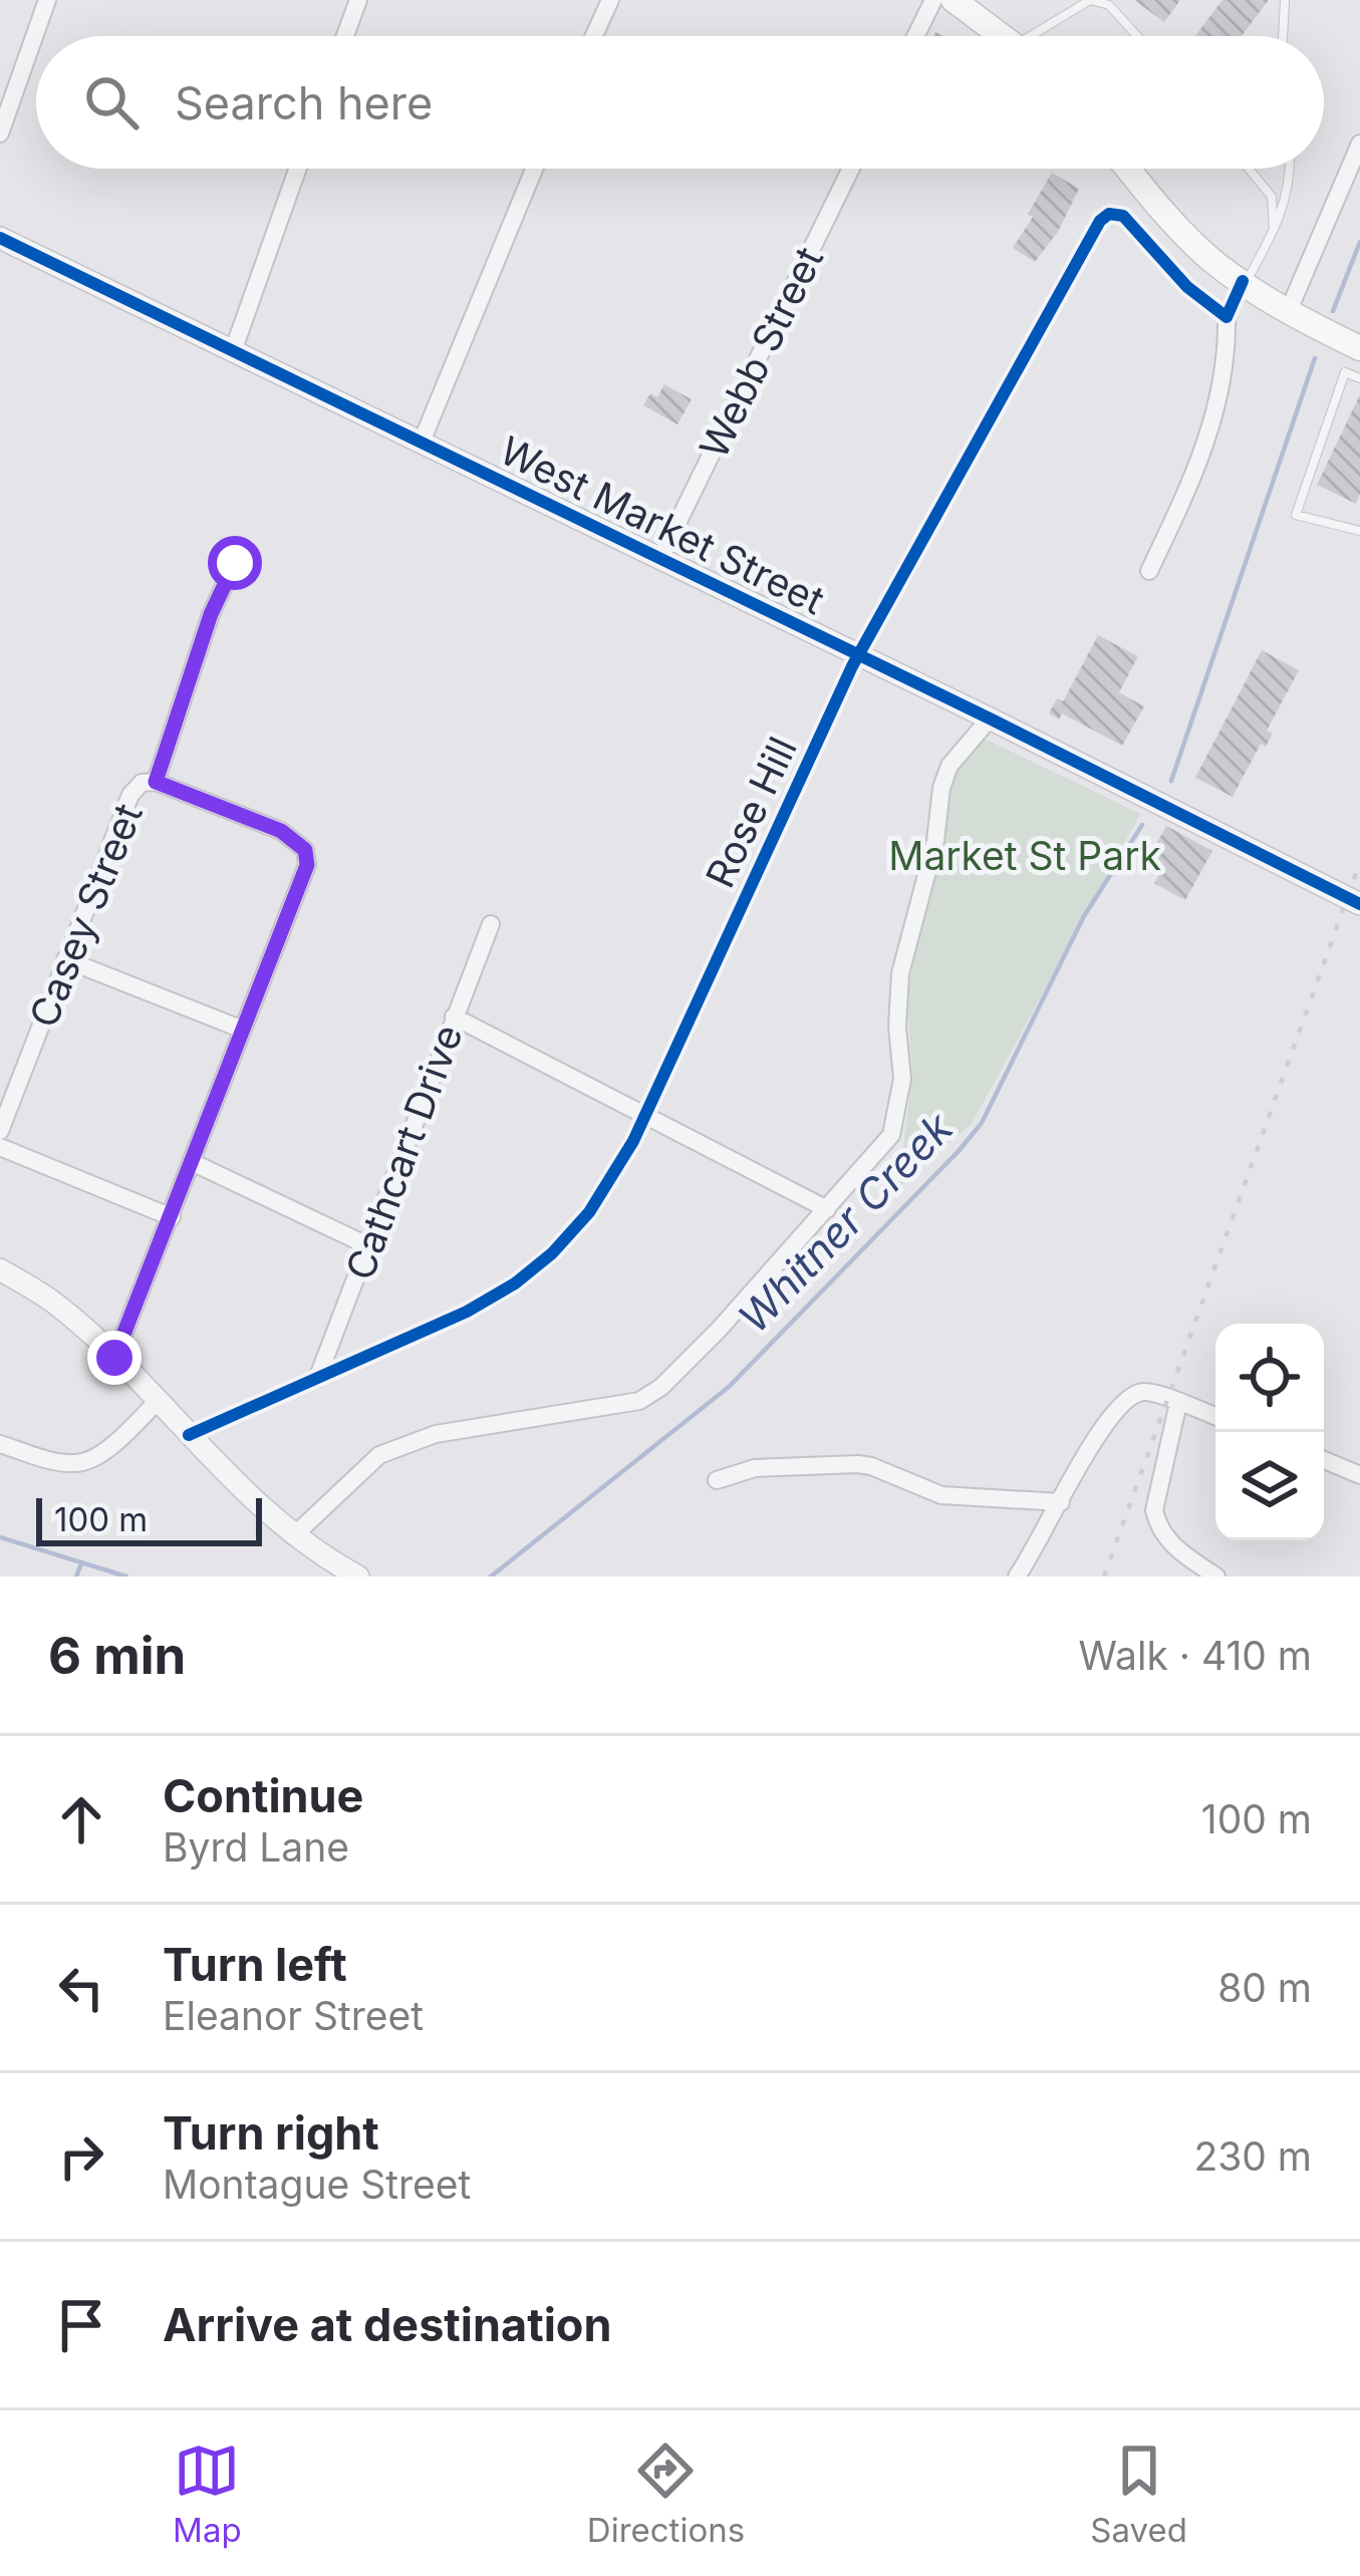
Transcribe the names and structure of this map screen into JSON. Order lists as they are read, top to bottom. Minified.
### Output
{"streets":{"street":["Webb Street","West Market Street","Rose Hill","Casey Street","Cathcart Drive"]},"crossings":[["Webb Street","West Market Street"],["West Market Street","Rose Hill"],["Rose Hill","Cathcart Drive"]],"water":["Whitner Creek"],"parks":["Market St Park"],"scale_bar":"100 m","page":{"search":"Search here","scale":"100 m","heading":["6 min","Walk · 410 m"],"list":[["Continue","Byrd Lane","100 m"],["Turn left","Eleanor Street","80 m"],["Turn right","Montague Street","230 m"],"Arrive at destination"],"nav":["Map","Directions","Saved"]}}
